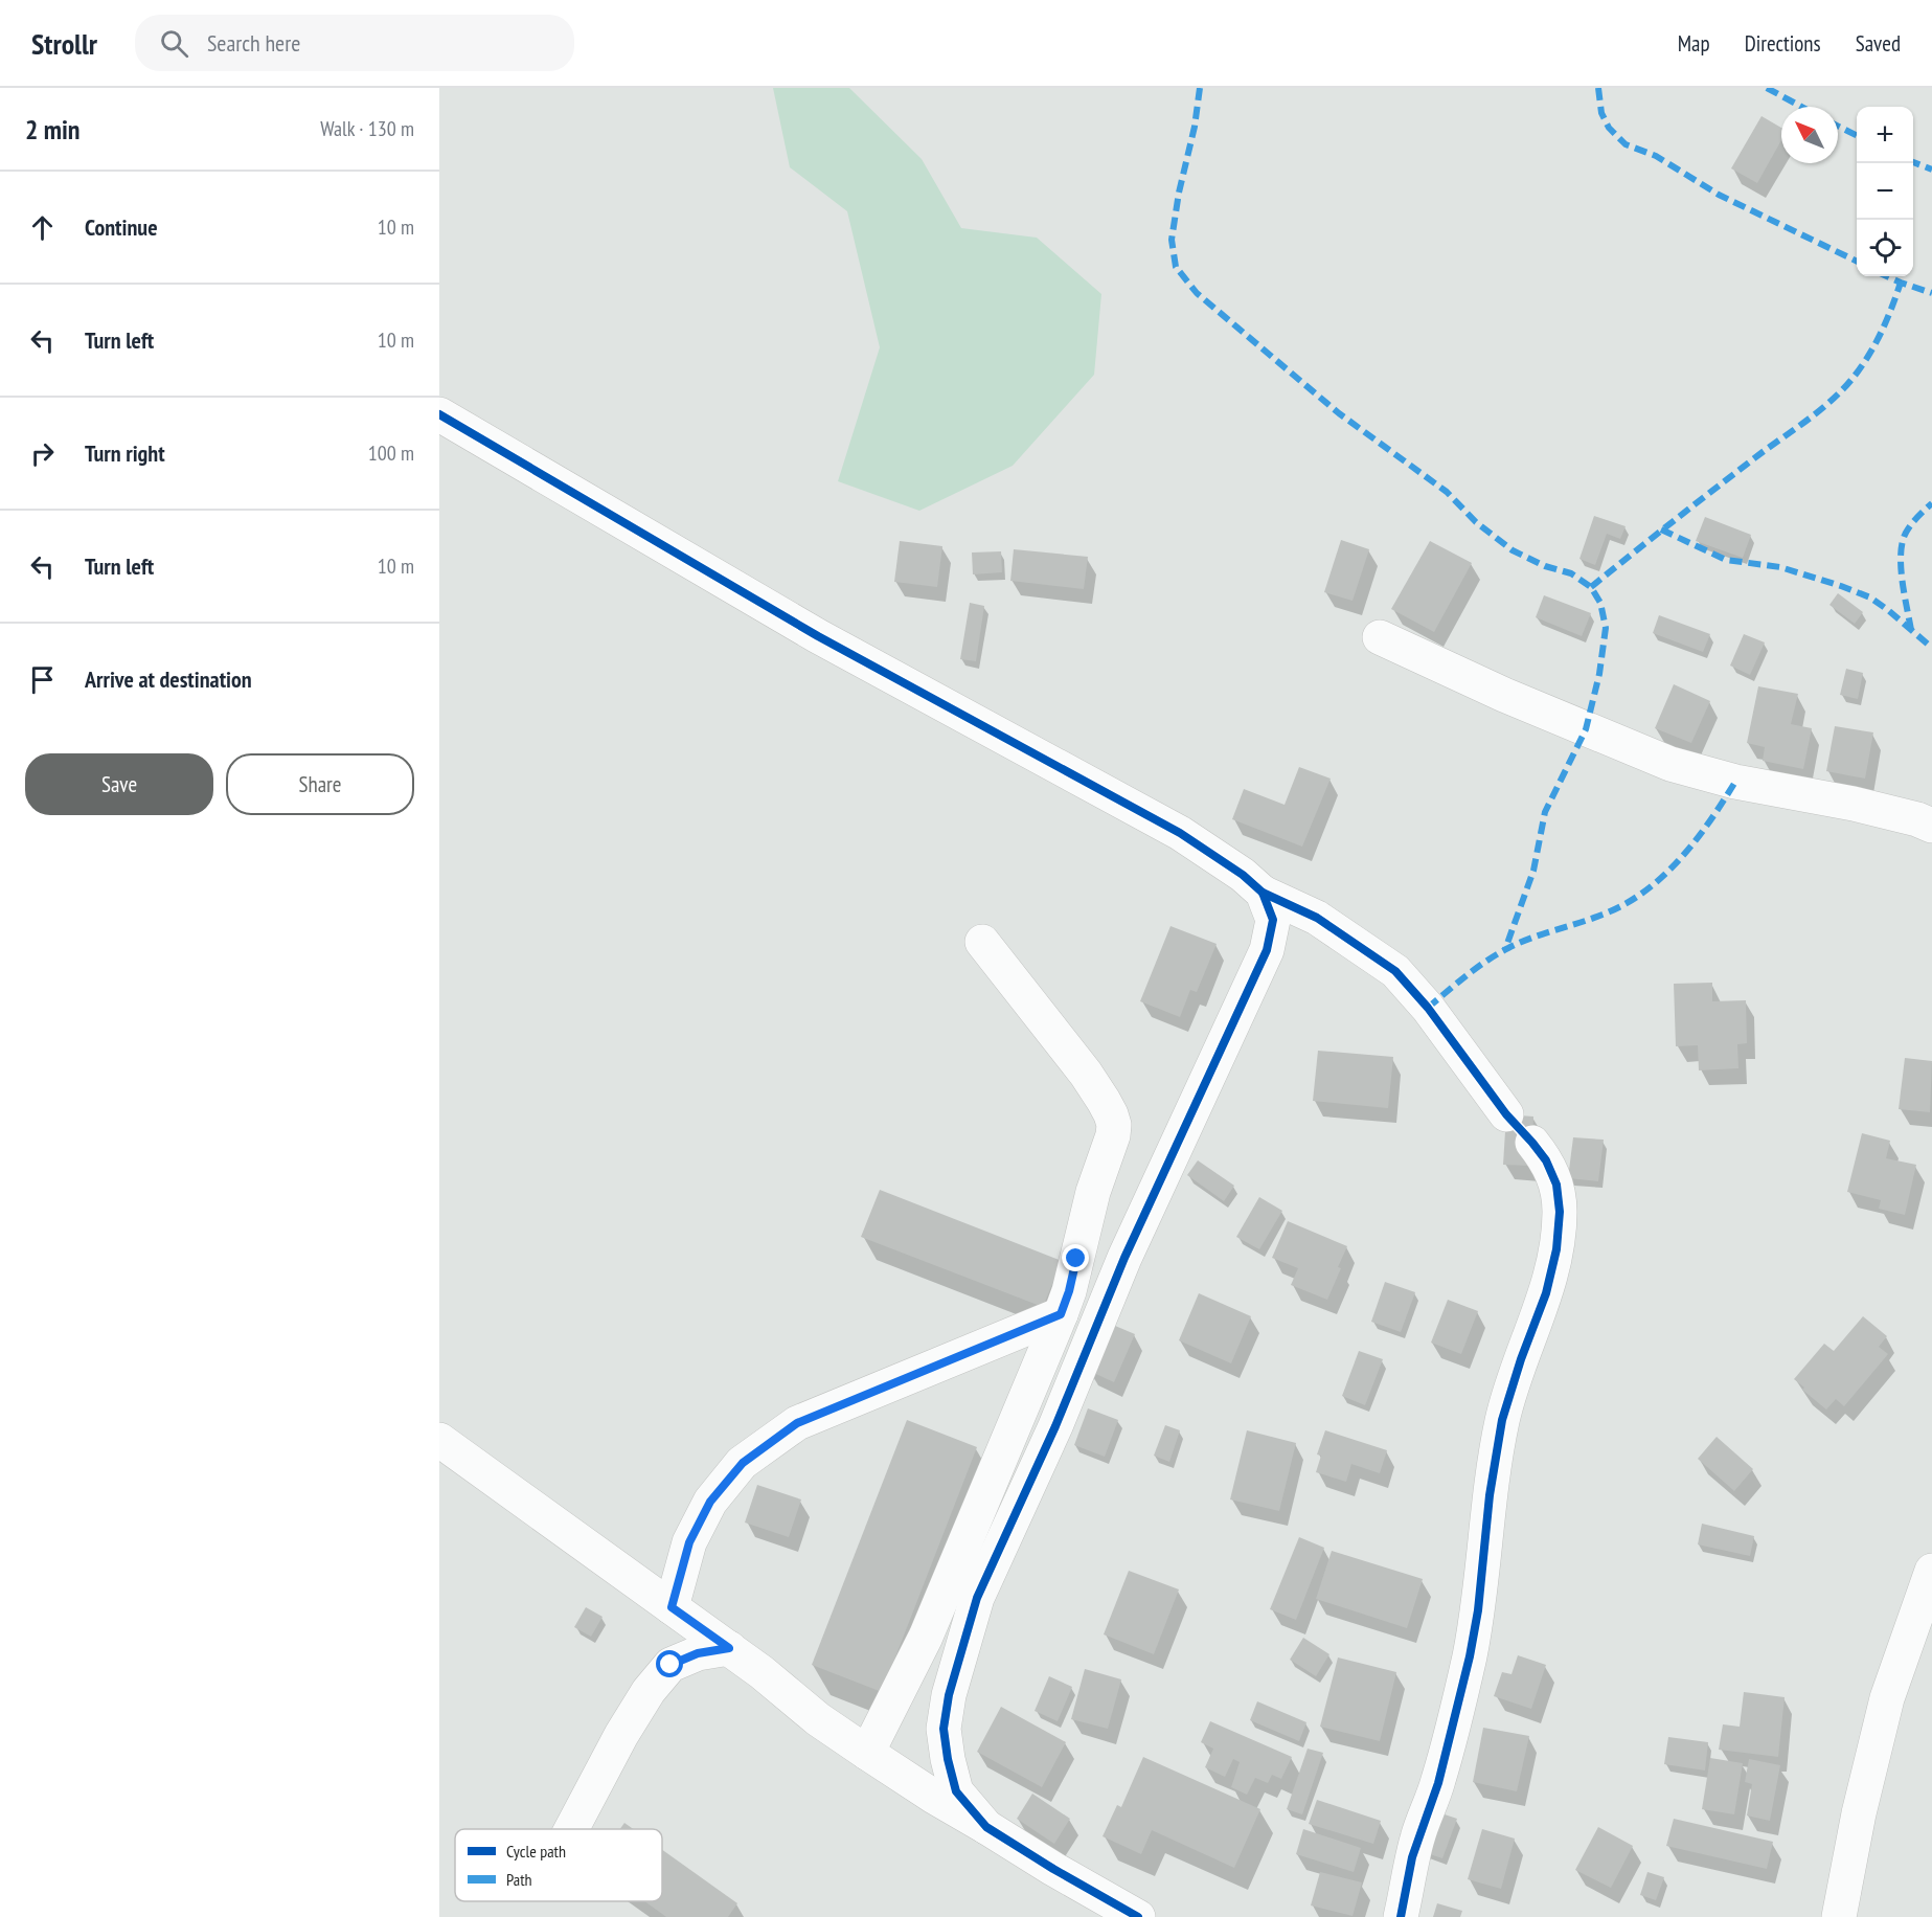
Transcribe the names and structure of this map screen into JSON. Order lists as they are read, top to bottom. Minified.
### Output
{"legend":["Cycle path","Path"],"north":"top left","page":{"header":"Strollr","search":"Search here","nav":["Map","Directions","Saved"],"heading":["2 min","Walk · 130 m"],"map_buttons":["+","−"],"list":[["Continue","10 m"],["Turn left","10 m"],["Turn right","100 m"],["Turn left","10 m"],"Arrive at destination"],"buttons":["Save","Share"]}}
